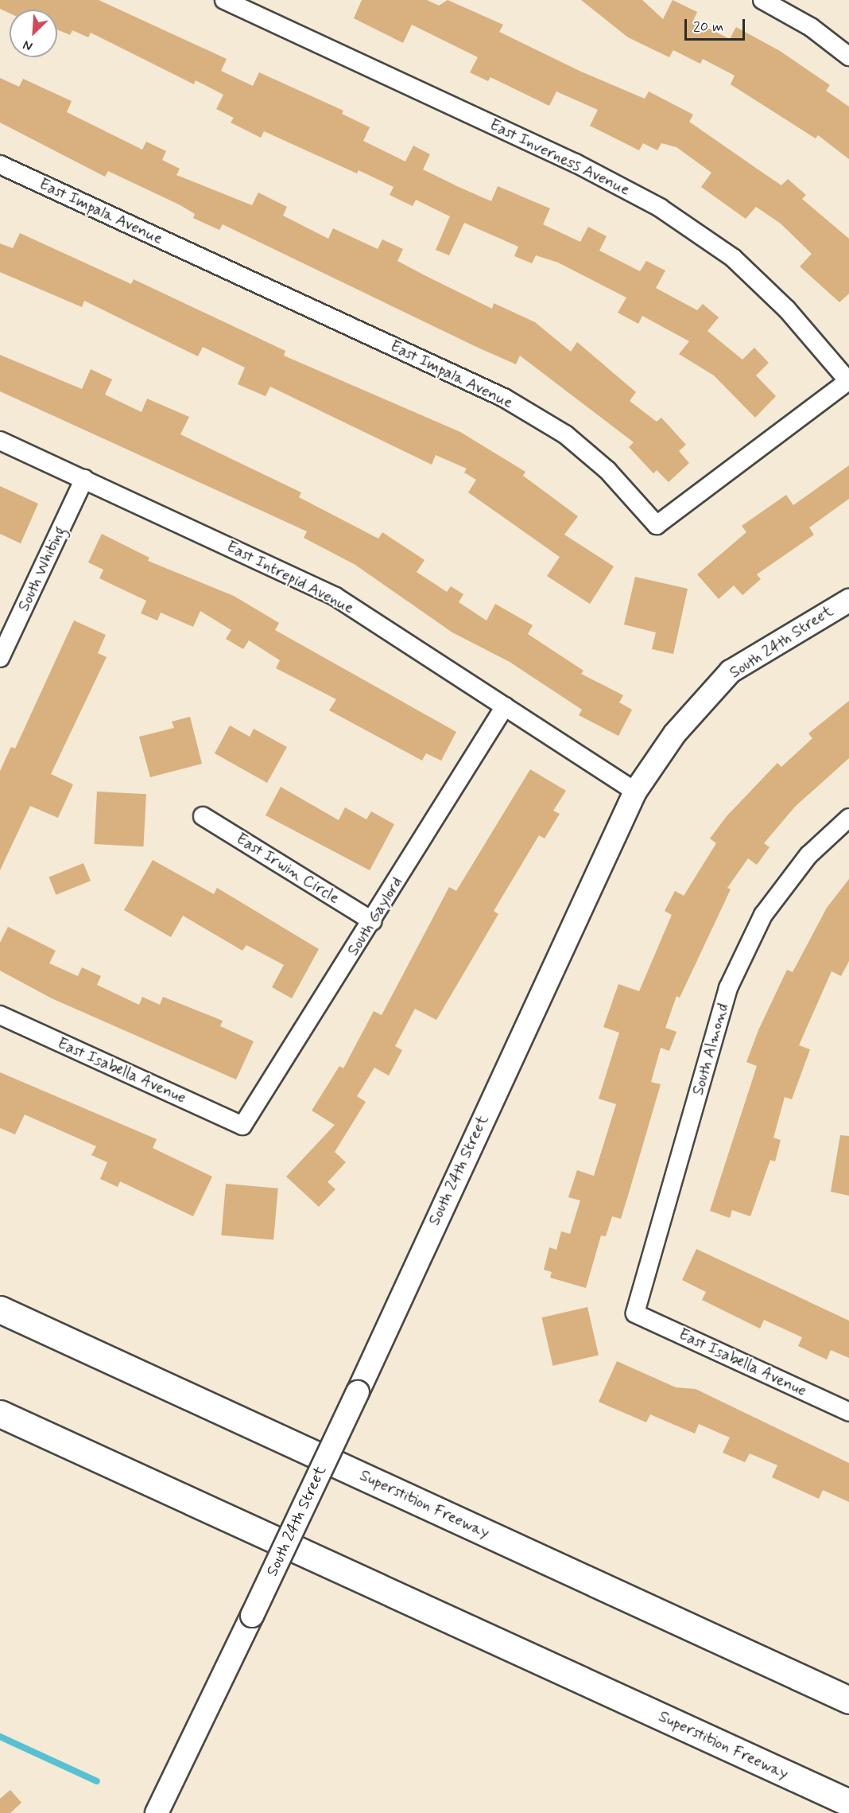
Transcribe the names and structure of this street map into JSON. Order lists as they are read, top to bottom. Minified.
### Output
{"streets":{"highway":["Superstition Freeway"],"street":["East Inverness Avenue","East Impala Avenue","South Whiting","East Intrepid Avenue","South 24th Street","East Irwin Circle","South Gaylord","South Almond","East Isabella Avenue"]},"crossings":[["East Inverness Avenue","East Impala Avenue"],["South Whiting","East Intrepid Avenue"],["East Intrepid Avenue","South 24th Street"],["East Intrepid Avenue","South Gaylord"],["East Irwin Circle","South Gaylord"],["South Gaylord","East Isabella Avenue"],["South Almond","East Isabella Avenue"]],"scale_bar":"20 m","north":"bottom left"}
